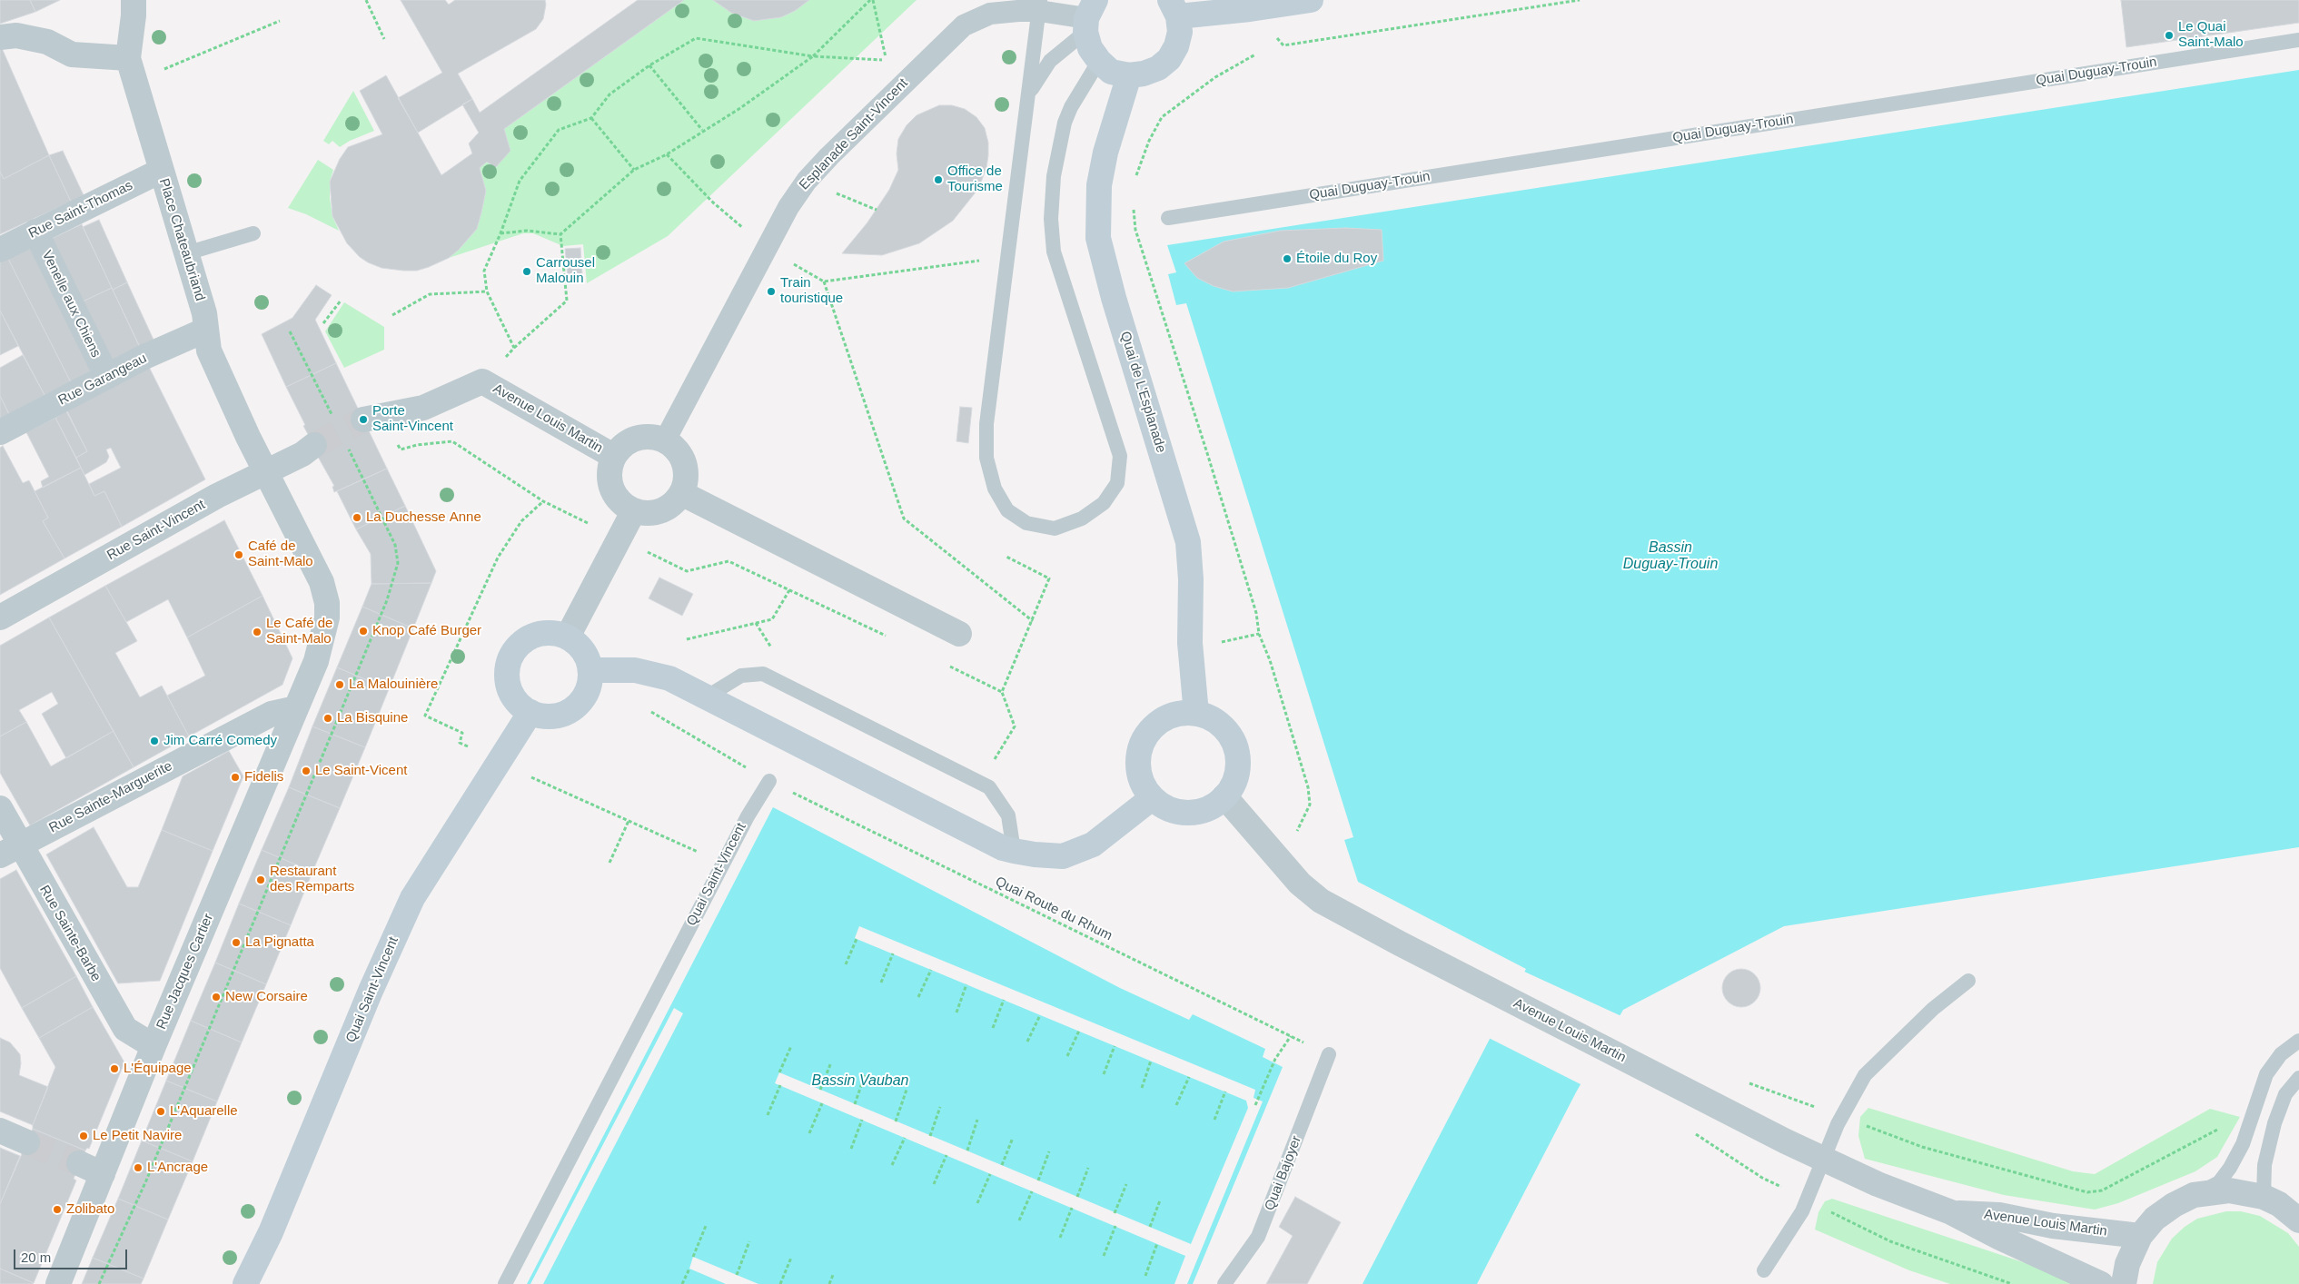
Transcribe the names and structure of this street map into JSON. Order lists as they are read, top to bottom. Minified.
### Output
{"streets":{"main road":["Quai de L'Esplanade","Quai Saint-Vincent"],"street":["Esplanade Saint-Vincent","Rue Saint-Thomas","Place Chateaubriand","Venelle aux Chiens","Rue Garangeau","Avenue Louis Martin","Rue Saint-Vincent","Rue Sainte-Marguerite","Rue Sainte-Barbe","Rue Jacques Cartier"],"lane":["Quai Duguay-Trouin","Quai Bajoyer"],"path":["Quai Route du Rhum"]},"crossings":[["Esplanade Saint-Vincent","Avenue Louis Martin"],["Rue Saint-Thomas","Place Chateaubriand"],["Rue Saint-Thomas","Venelle aux Chiens"],["Place Chateaubriand","Rue Garangeau"],["Place Chateaubriand","Rue Saint-Vincent"],["Place Chateaubriand","Rue Jacques Cartier"],["Venelle aux Chiens","Rue Garangeau"],["Quai de L'Esplanade","Avenue Louis Martin"],["Rue Sainte-Marguerite","Rue Sainte-Barbe"],["Rue Sainte-Marguerite","Rue Jacques Cartier"],["Quai Saint-Vincent","Quai Route du Rhum"],["Quai Route du Rhum","Quai Bajoyer"],["Rue Sainte-Barbe","Rue Jacques Cartier"]],"water":["Bassin Duguay-Trouin","Bassin Vauban"],"places":["Le Quai Saint-Malo","Office de Tourisme","Étoile du Roy","Carrousel Malouin","Train touristique","Porte Saint-Vincent","La Duchesse Anne","Café de Saint-Malo","Knop Café Burger","Le Café de Saint-Malo","La Malouinière","La Bisquine","Jim Carré Comedy","Le Saint-Vicent","Fidelis","Restaurant des Remparts","La Pignatta","New Corsaire","L'Équipage","L'Aquarelle","Le Petit Navire","L'Ancrage","Zolibato"],"scale_bar":"20 m"}
